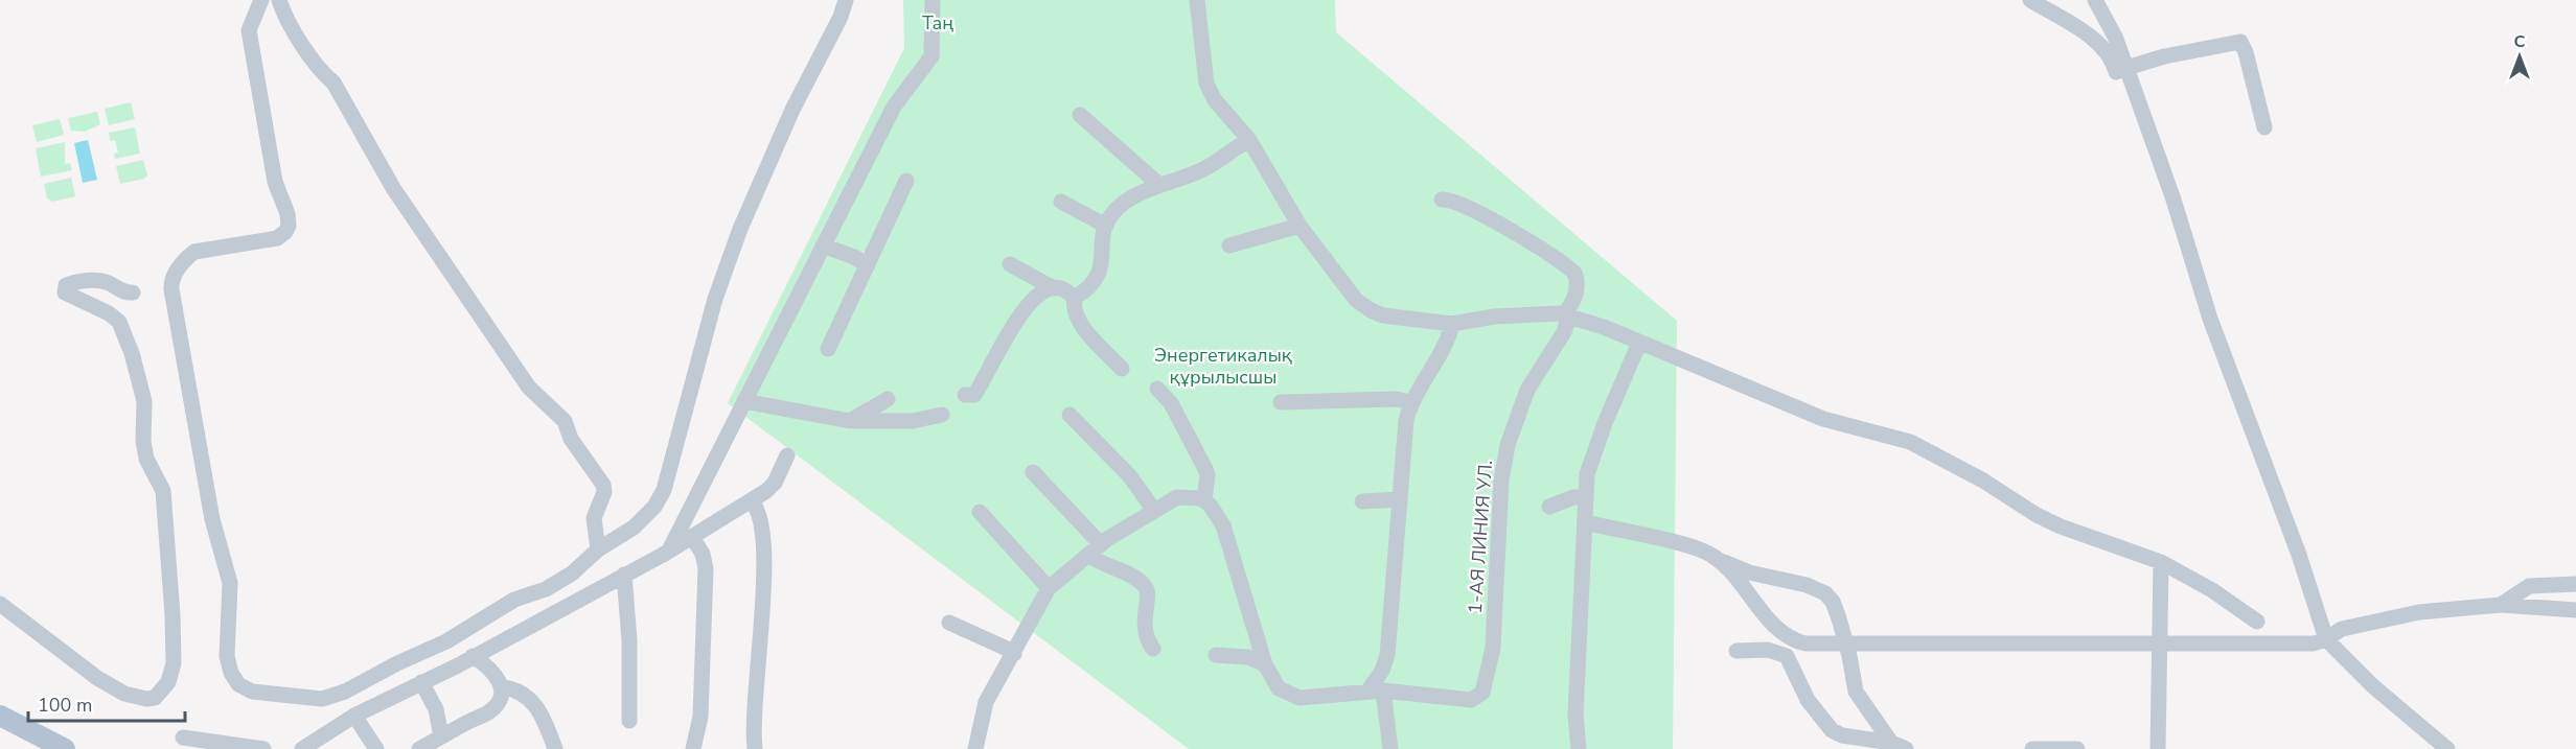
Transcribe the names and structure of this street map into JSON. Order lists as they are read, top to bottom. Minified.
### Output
{"streets":{"street":["1-АЯ ЛИНИЯ УЛ."]},"parks":["Таң","Энергетикалық құрылысшы"],"scale_bar":"100 m","north":"top"}
